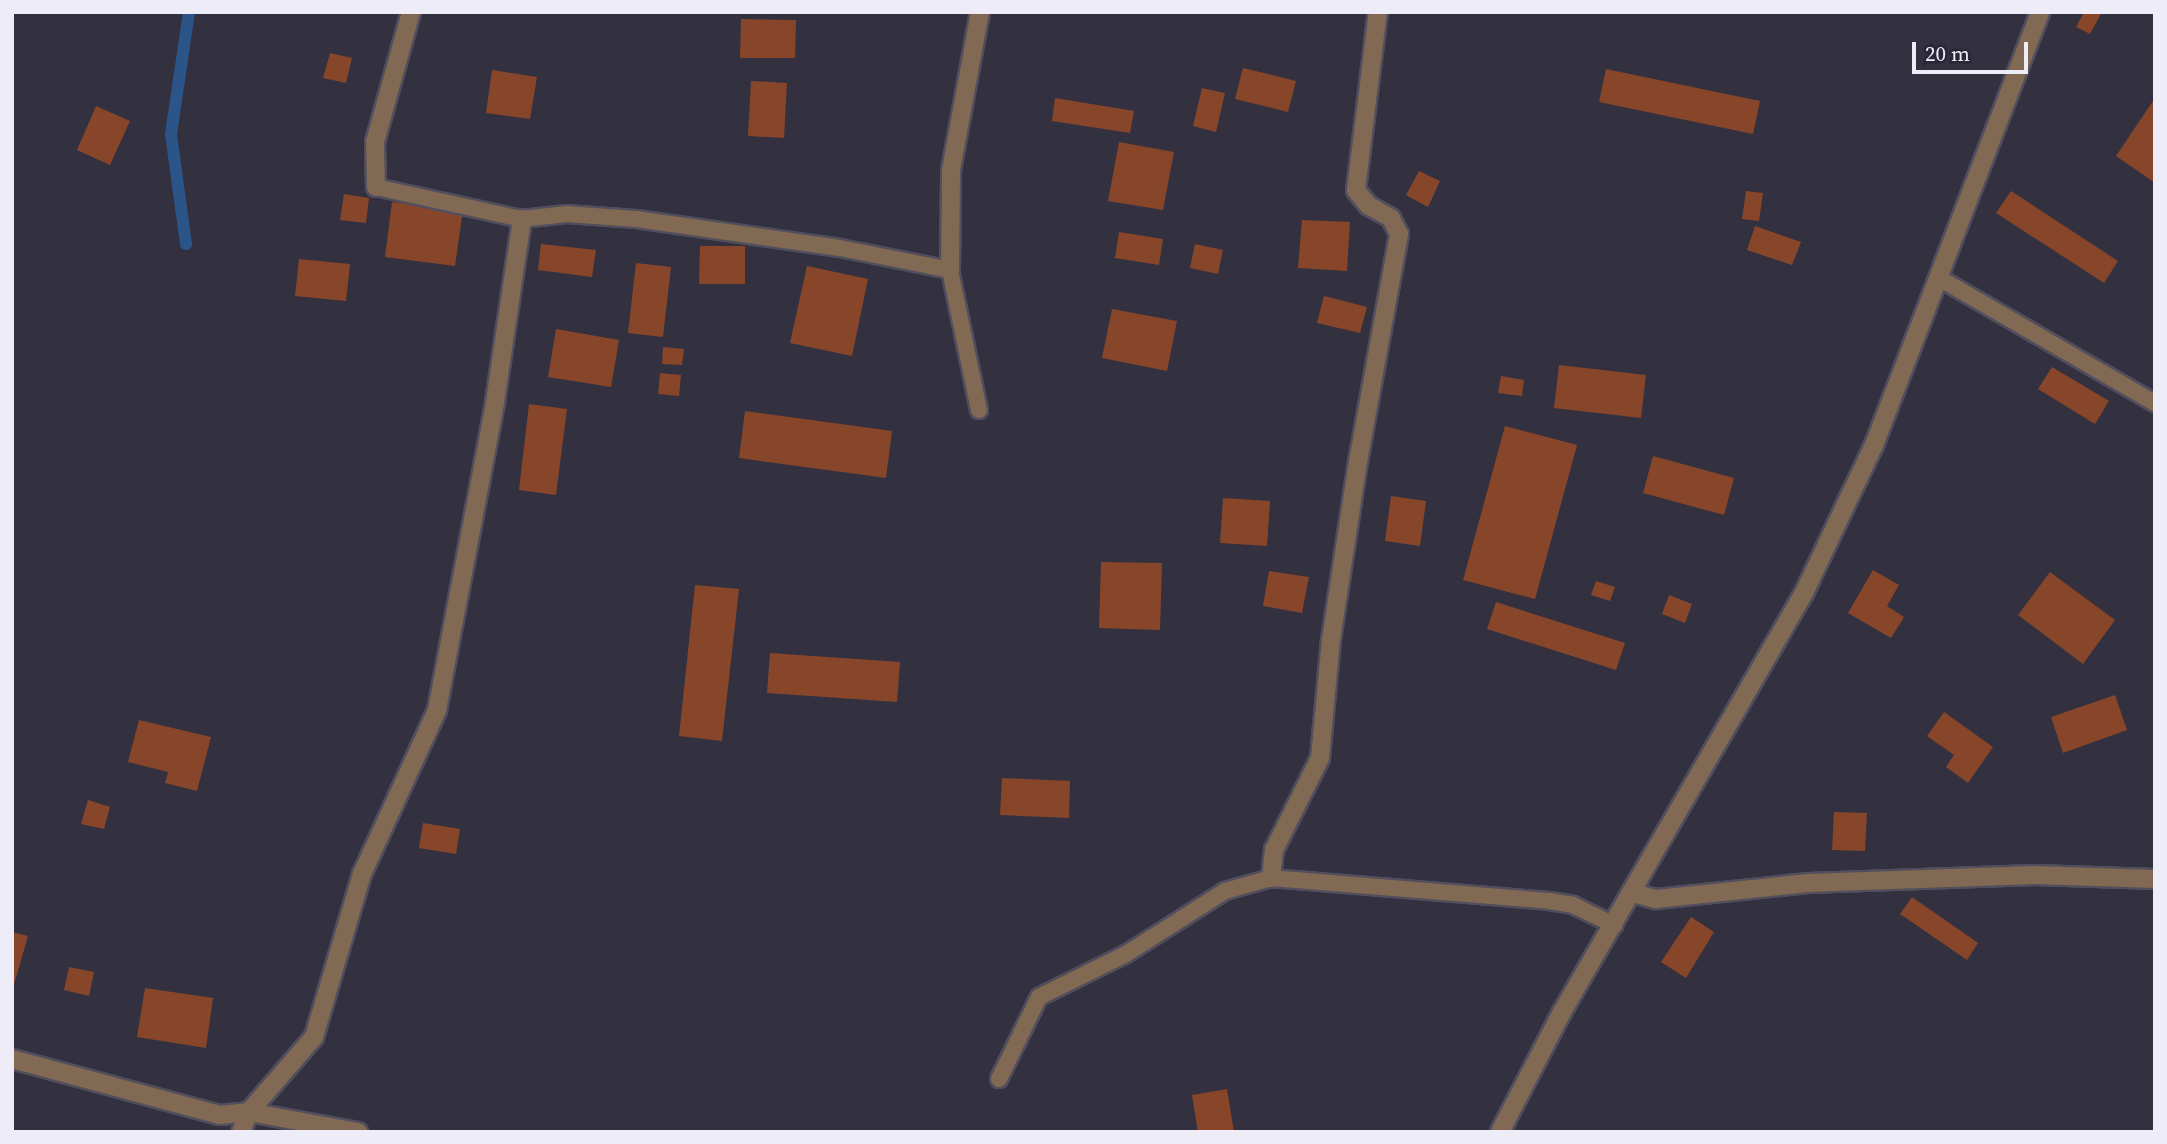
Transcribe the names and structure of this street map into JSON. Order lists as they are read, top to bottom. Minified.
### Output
{"scale_bar":"20 m"}
